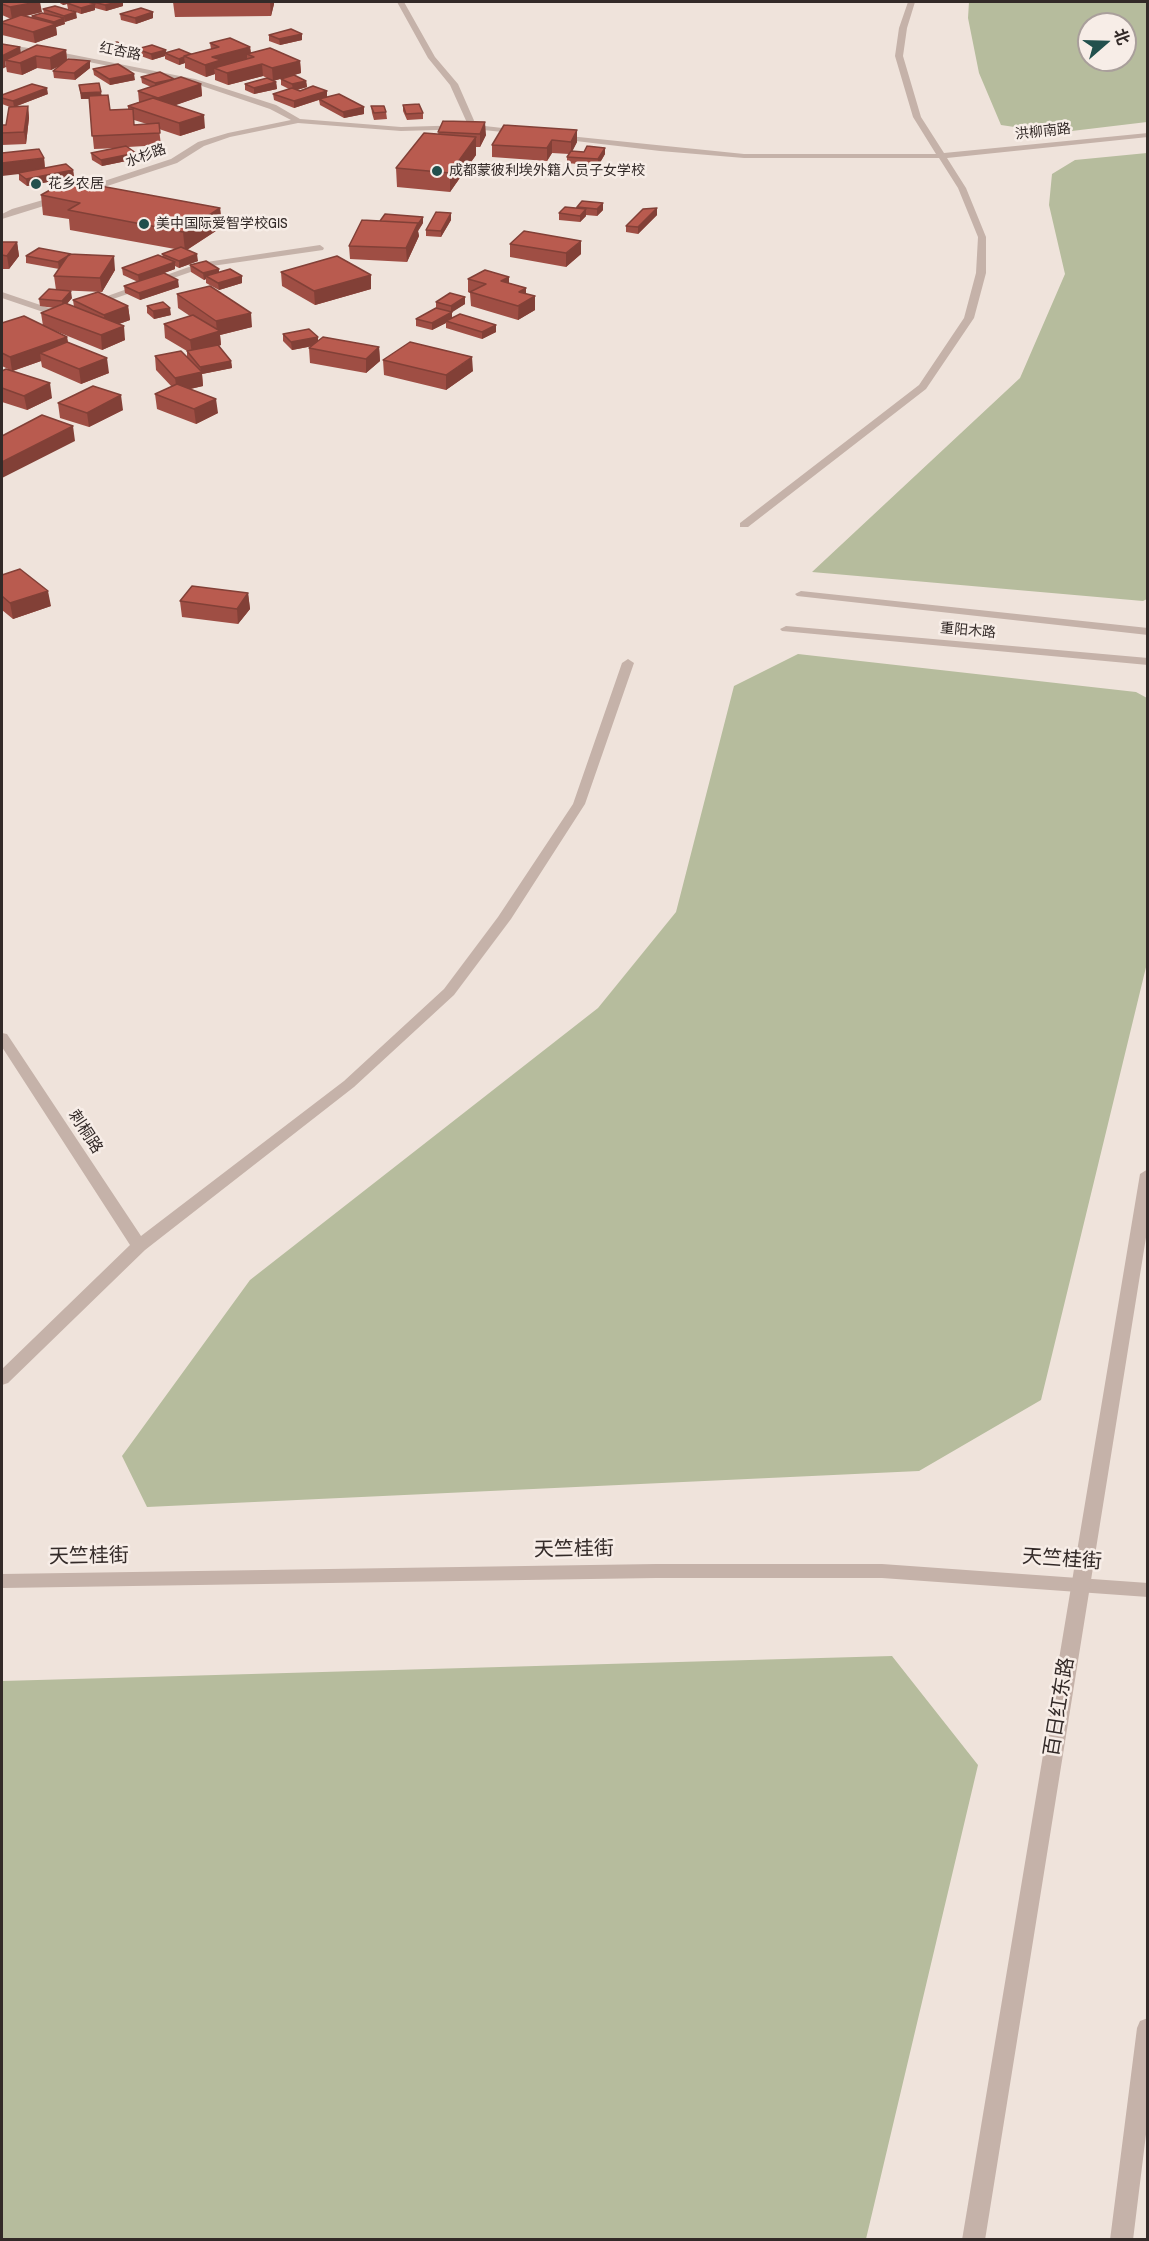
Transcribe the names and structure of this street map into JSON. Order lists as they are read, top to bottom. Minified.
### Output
{"streets":{"street":["红杏路","洪柳南路","水杉路","重阳木路","刺桐路","天竺桂街","百日红东路"]},"crossings":[["红杏路","水杉路"],["天竺桂街","百日红东路"]],"places":["成都蒙彼利埃外籍人员子女学校","花乡农居","美中国际爱智学校GIS"],"north":"right"}
